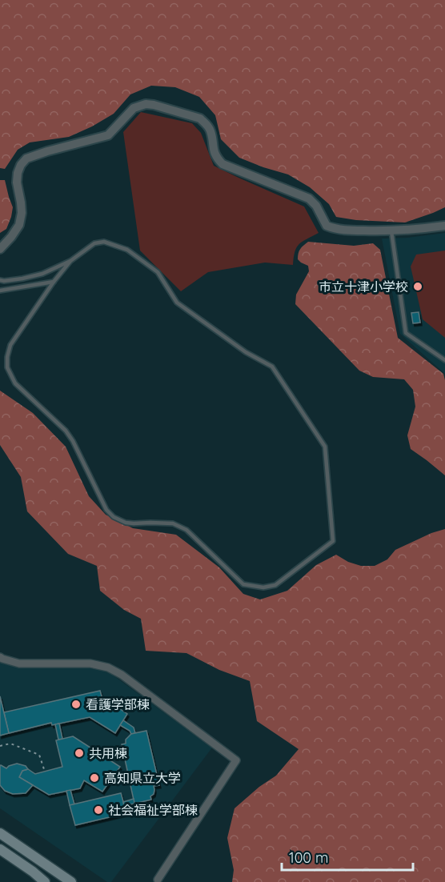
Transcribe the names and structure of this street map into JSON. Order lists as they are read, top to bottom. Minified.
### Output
{"places":["市立十津小学校","看護学部棟","共用棟","高知県立大学","社会福祉学部棟"],"scale_bar":"100 m"}
